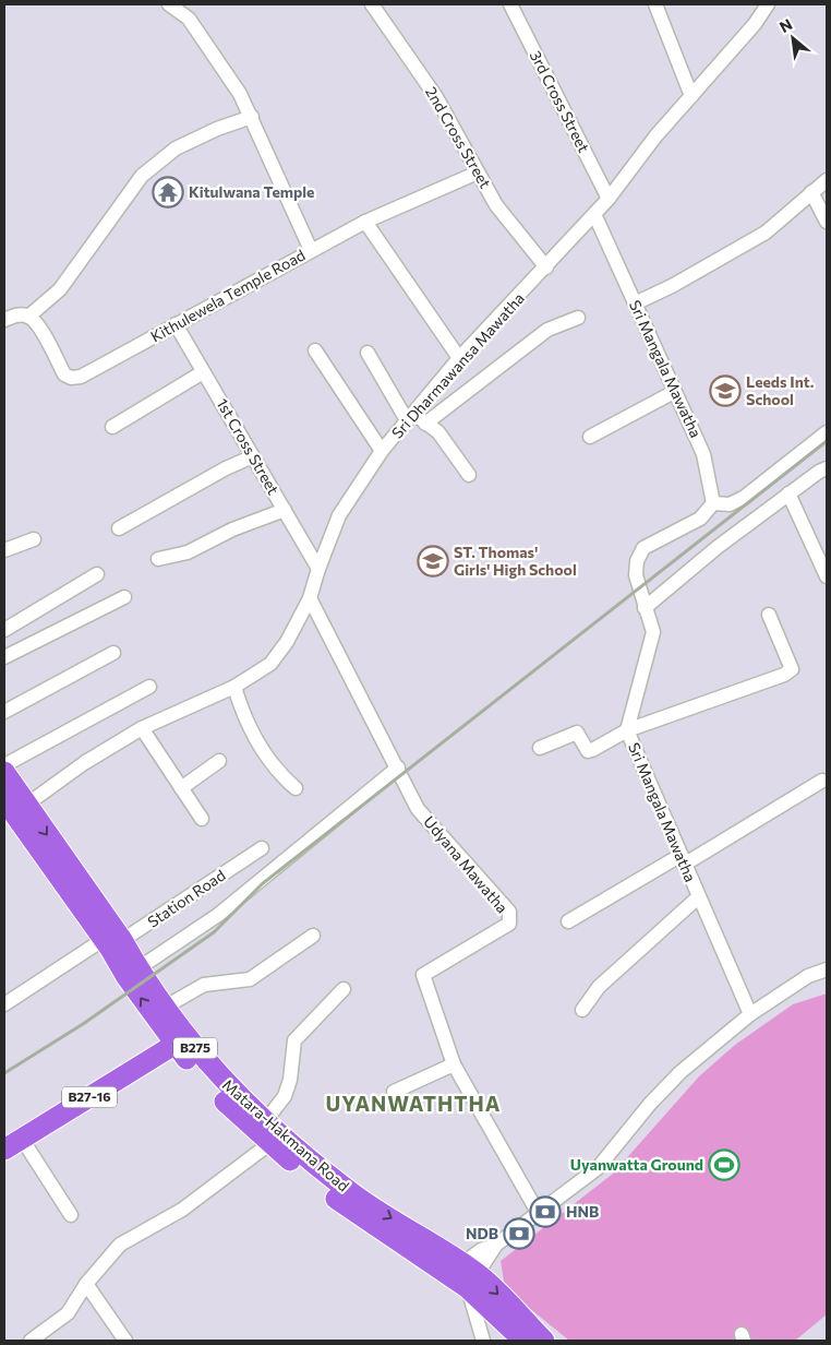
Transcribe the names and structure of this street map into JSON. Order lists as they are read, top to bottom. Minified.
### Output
{"streets":{"main road":["B275","B27-16","Matara-Hakmana Road"],"street":["3rd Cross Street","2nd Cross Street","Kithulewela Temple Road","Sri Dharmawansa Mawatha","Sri Mangala Mawatha","1st Cross Street","Udyana Mawatha","Station Road"]},"crossings":[["3rd Cross Street","Sri Dharmawansa Mawatha"],["2nd Cross Street","Kithulewela Temple Road"],["2nd Cross Street","Sri Dharmawansa Mawatha"],["Kithulewela Temple Road","1st Cross Street"],["Sri Dharmawansa Mawatha","Sri Mangala Mawatha"],["Sri Dharmawansa Mawatha","1st Cross Street"],["Sri Dharmawansa Mawatha","Udyana Mawatha"],["Sri Dharmawansa Mawatha","Matara-Hakmana Road"],["Station Road","Matara-Hakmana Road"],["B27-16","Matara-Hakmana Road"]],"districts":["UYANWATHTHA"],"places":{"temple":["Kitulwana Temple"],"school or university":["Leeds Int. School","ST. Thomas' Girls' High School"],"sports":["Uyanwatta Ground"],"bank":["HNB","NDB"]},"north":"top left"}
